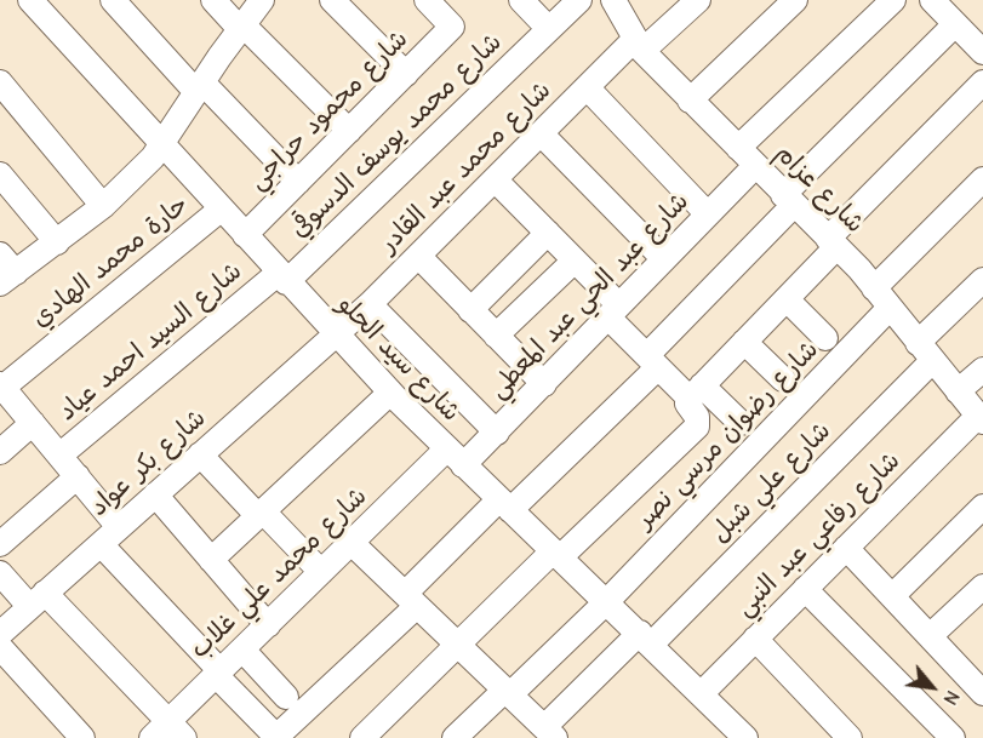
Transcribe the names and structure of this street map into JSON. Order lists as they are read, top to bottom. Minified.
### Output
{"streets":{"street":["شارع محمود حراجي","شارع محمد يوسف الدسوقي","شارع محمد عبد القادر","شارع عزام","حارة محمد الهادي","شارع عبد الحي عبد المعطي","شارع السيد احمد عياد","شارع سيد الحلو","شارع رضوان مرسي نصر","شارع بكر عواد","شارع علي شبل","شارع رفاعي عبد النبي","شارع محمد علي غلاب"]},"crossings":[["شارع محمود حراجي","شارع سيد الحلو"],["شارع محمد يوسف الدسوقي","شارع السيد احمد عياد"],["شارع محمد يوسف الدسوقي","شارع سيد الحلو"],["شارع محمد عبد القادر","شارع عزام"],["شارع محمد عبد القادر","شارع سيد الحلو"],["شارع محمد عبد القادر","شارع بكر عواد"],["شارع عزام","شارع عبد الحي عبد المعطي"],["شارع عزام","شارع رضوان مرسي نصر"],["شارع عزام","شارع علي شبل"],["شارع عزام","شارع رفاعي عبد النبي"],["حارة محمد الهادي","شارع سيد الحلو"],["شارع عبد الحي عبد المعطي","شارع سيد الحلو"],["شارع عبد الحي عبد المعطي","شارع محمد علي غلاب"],["شارع السيد احمد عياد","شارع سيد الحلو"],["شارع سيد الحلو","شارع رضوان مرسي نصر"],["شارع سيد الحلو","شارع بكر عواد"],["شارع سيد الحلو","شارع علي شبل"],["شارع سيد الحلو","شارع رفاعي عبد النبي"],["شارع سيد الحلو","شارع محمد علي غلاب"]],"north":"bottom right"}
